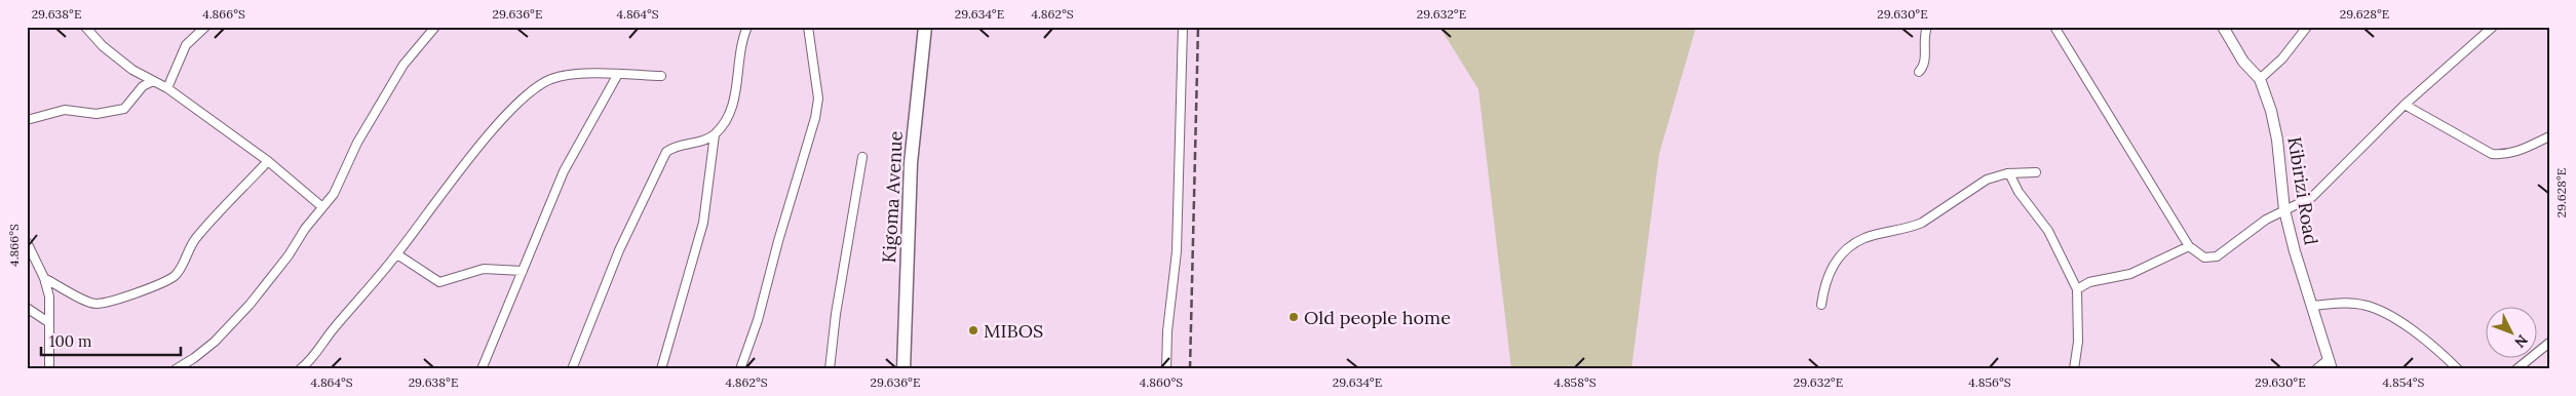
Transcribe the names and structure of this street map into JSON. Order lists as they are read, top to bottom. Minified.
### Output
{"streets":{"main road":["Kigoma Avenue"],"street":["Kibirizi Road"]},"places":["Old people home","MIBOS"],"scale_bar":"100 m","north":"bottom right","coordinates":["29.638°E","4.866°S","29.636°E","4.864°S","29.634°E","4.862°S","29.632°E","29.630°E","29.628°E","4.860°S","4.858°S","4.856°S","4.854°S"]}
